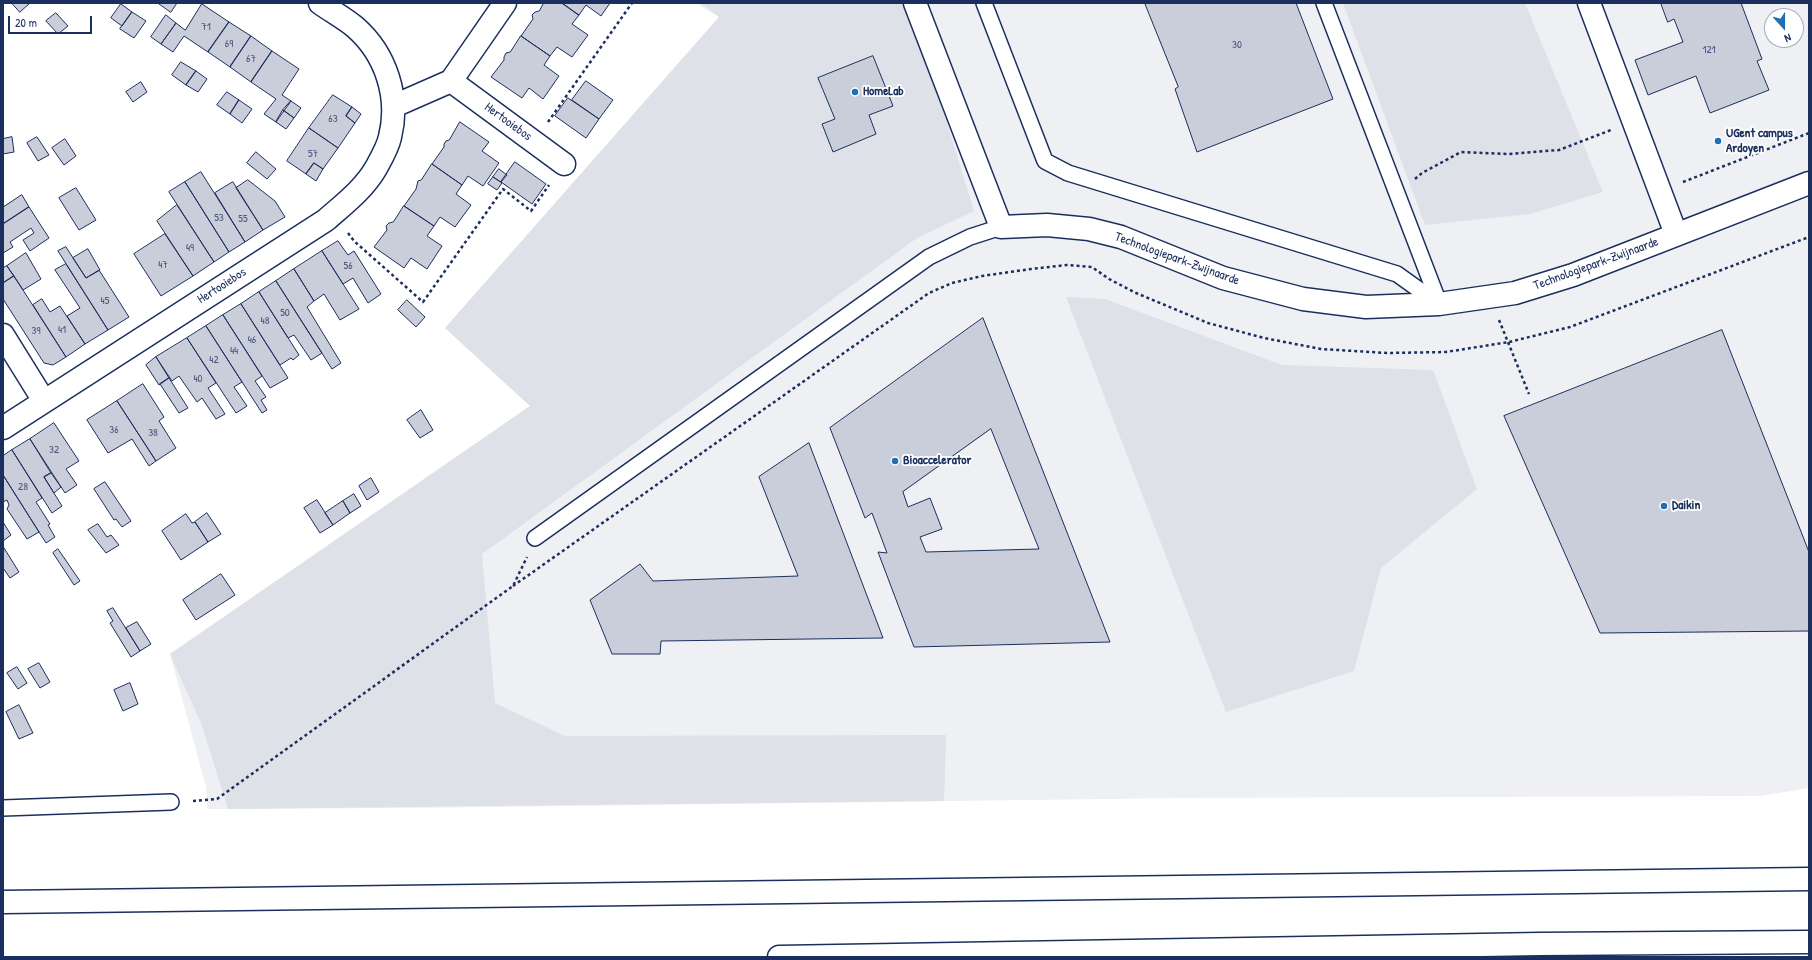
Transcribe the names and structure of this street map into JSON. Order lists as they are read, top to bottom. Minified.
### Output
{"streets":{"main road":["Hertooiebos","Technologiepark-Zwijnaarde"]},"places":["HomeLab","UGent campus Ardoyen","Bioaccelerator","Daikin"],"house_numbers":["71","69","30","121","67","63","57","53","55","49","47","56","45","50","48","41","39","46","44","42","40","36","38","32","28"],"scale_bar":"20 m","north":"bottom"}
